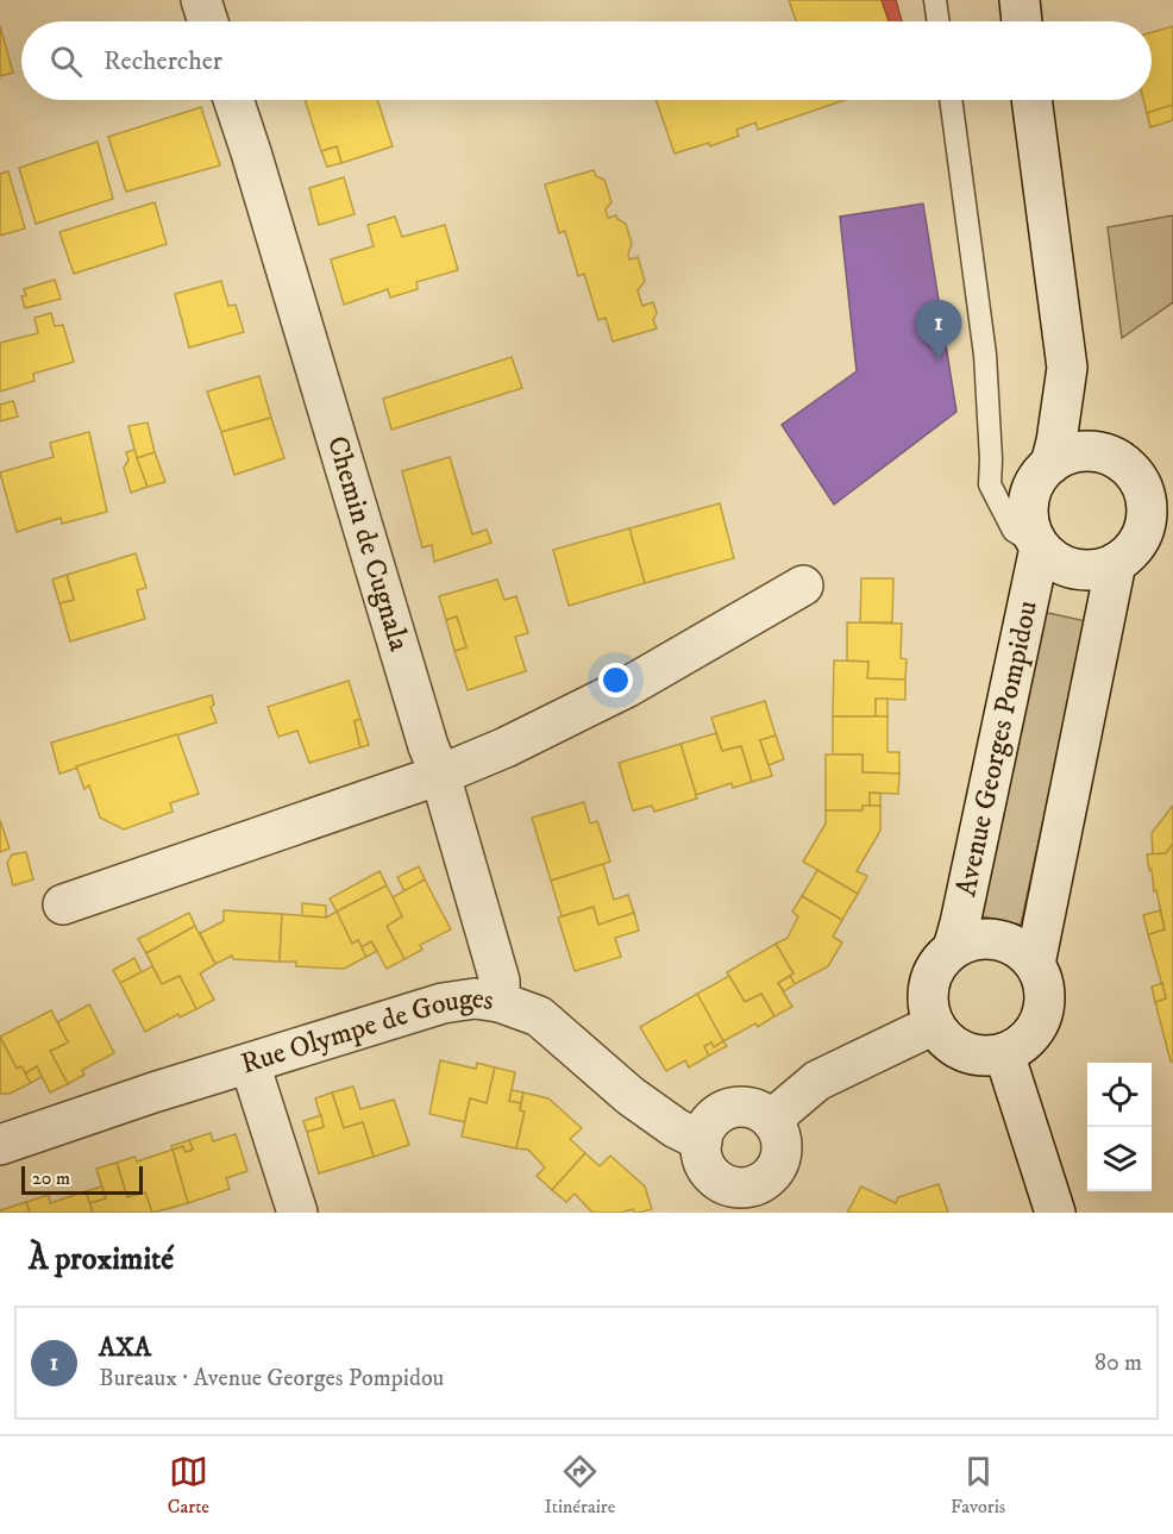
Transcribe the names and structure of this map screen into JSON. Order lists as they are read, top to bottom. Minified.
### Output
{"streets":{"street":["Chemin de Cugnala","Avenue Georges Pompidou","Rue Olympe de Gouges"]},"crossings":[["Chemin de Cugnala","Rue Olympe de Gouges"]],"scale_bar":"20 m","page":{"search":"Rechercher","pins":"1","scale":"20 m","heading":"À proximité","list":[{"mark":"1","name":"AXA","note":"Bureaux · Avenue Georges Pompidou","value":"80 m"}],"nav":["Carte","Itinéraire","Favoris"]}}
